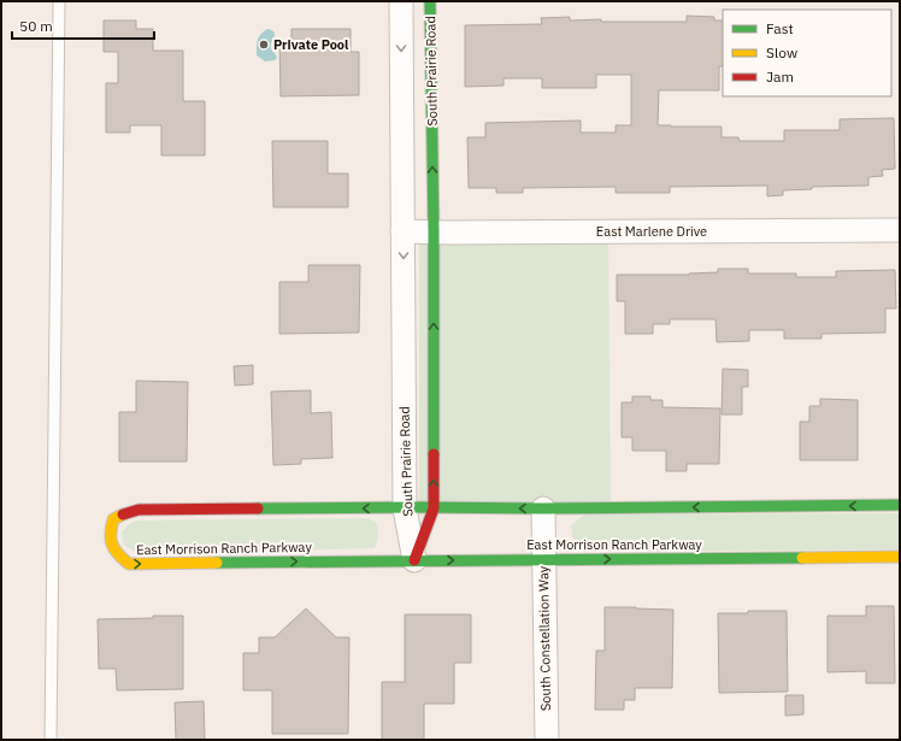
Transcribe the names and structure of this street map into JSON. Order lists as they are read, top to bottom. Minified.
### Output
{"streets":{"street":["South Prairie Road","East Marlene Drive","East Morrison Ranch Parkway","South Constellation Way"]},"crossings":[["South Prairie Road","East Marlene Drive"],["South Prairie Road","East Morrison Ranch Parkway"],["East Morrison Ranch Parkway","South Constellation Way"]],"places":["Private Pool"],"legend":["Fast","Slow","Jam"],"scale_bar":"50 m"}
